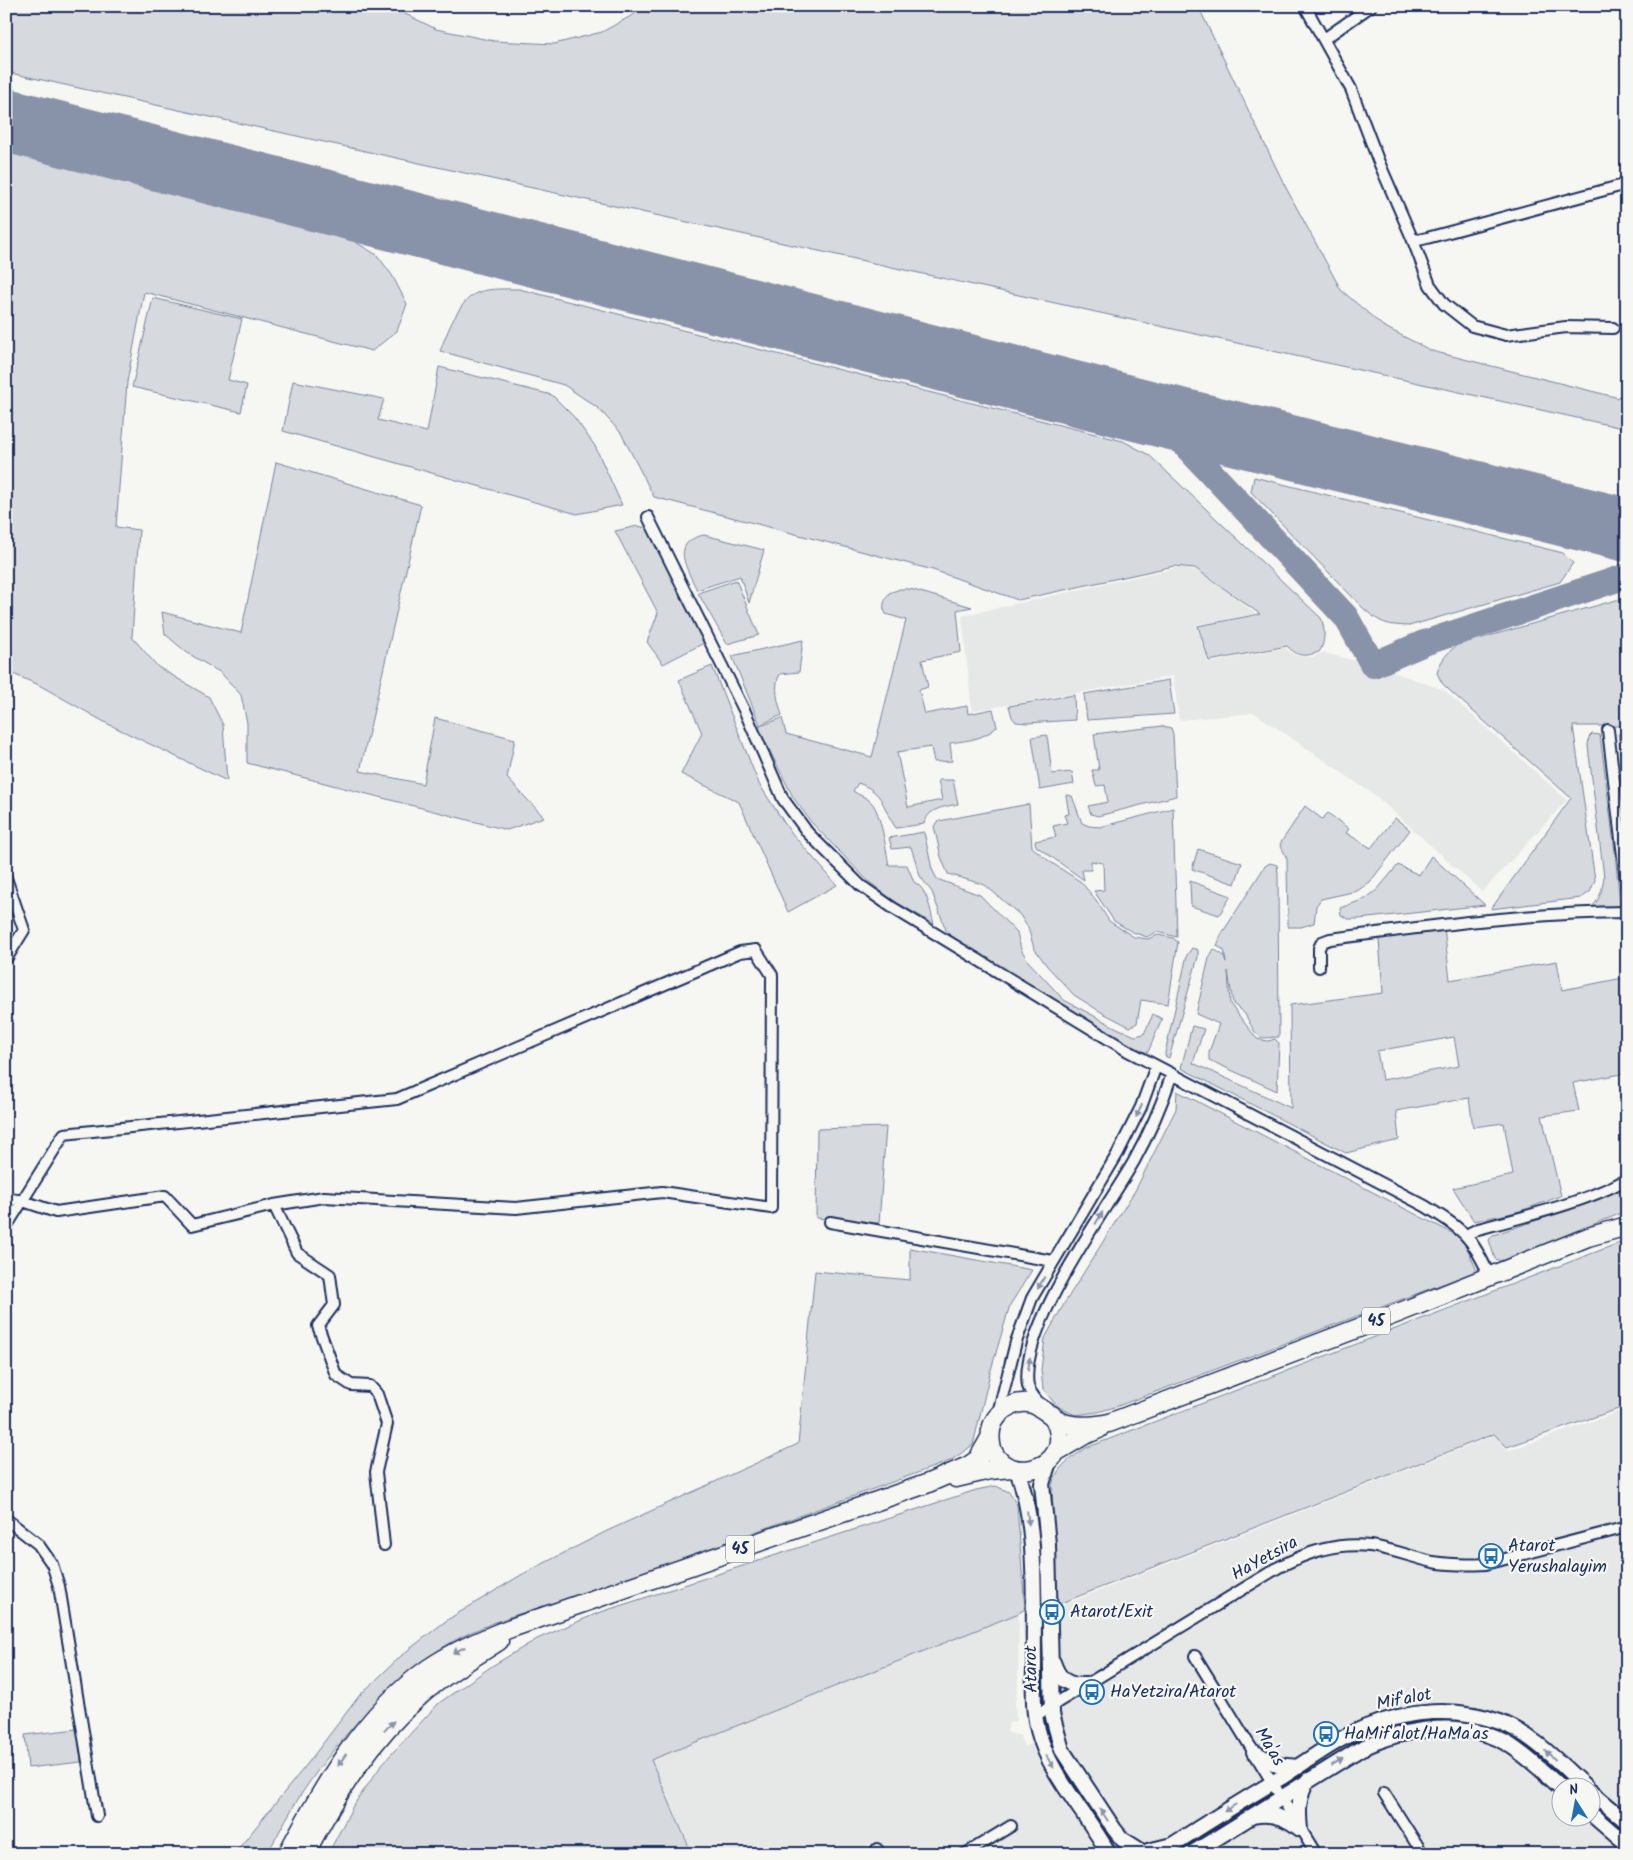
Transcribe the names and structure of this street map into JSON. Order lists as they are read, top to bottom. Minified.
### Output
{"streets":{"highway":["45"],"street":["HaYetsira","Atarot","Mif'alot","Ma'as"]},"crossings":[["45","Atarot"],["HaYetsira","Atarot"],["Atarot","Mif'alot"],["Mif'alot","Ma'as"]],"places":{"bus stop":["Atarot Yerushalayim","Atarot/Exit","HaYetzira/Atarot","HaMif'alot/HaMa'as"]},"north":"top"}
